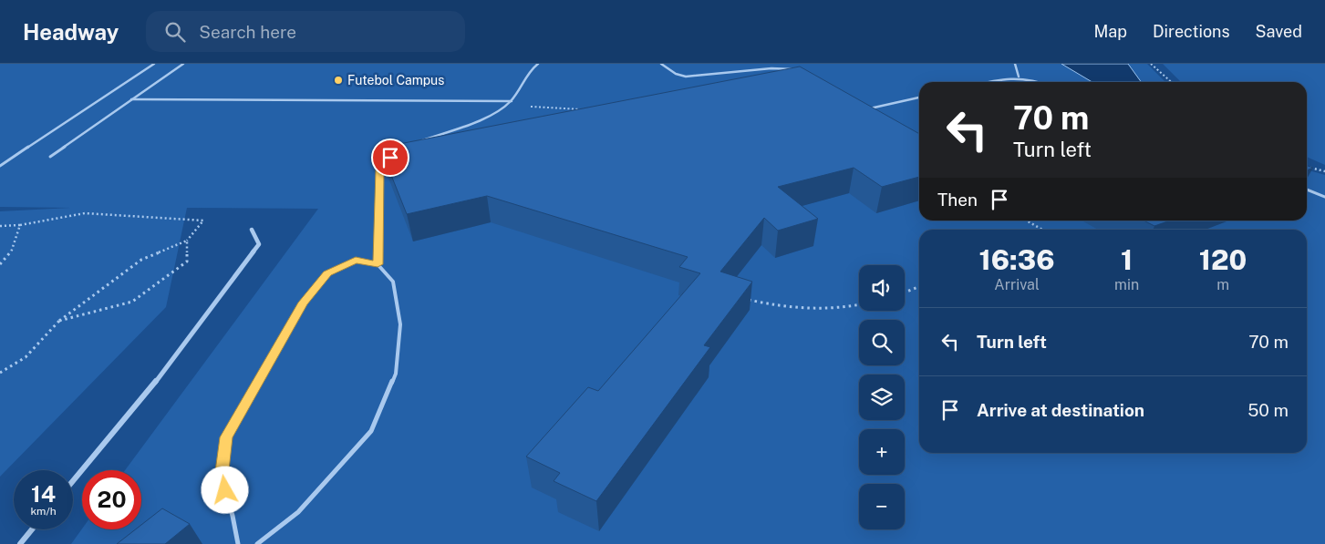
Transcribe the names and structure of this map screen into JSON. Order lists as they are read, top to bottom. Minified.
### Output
{"places":["Futebol Campus"],"page":{"header":"Headway","search":"Search here","nav":["Map","Directions","Saved"],"turn":["70 m","Turn left"],"then":"Then","eta":["16:36","Arrival","1","min","120","m"],"map_buttons":["+","−"],"list":[{"name":"Turn left","value":"70 m"},{"name":"Arrive at destination","value":"50 m"}],"speed":"14 km/h","limit":"20"}}
